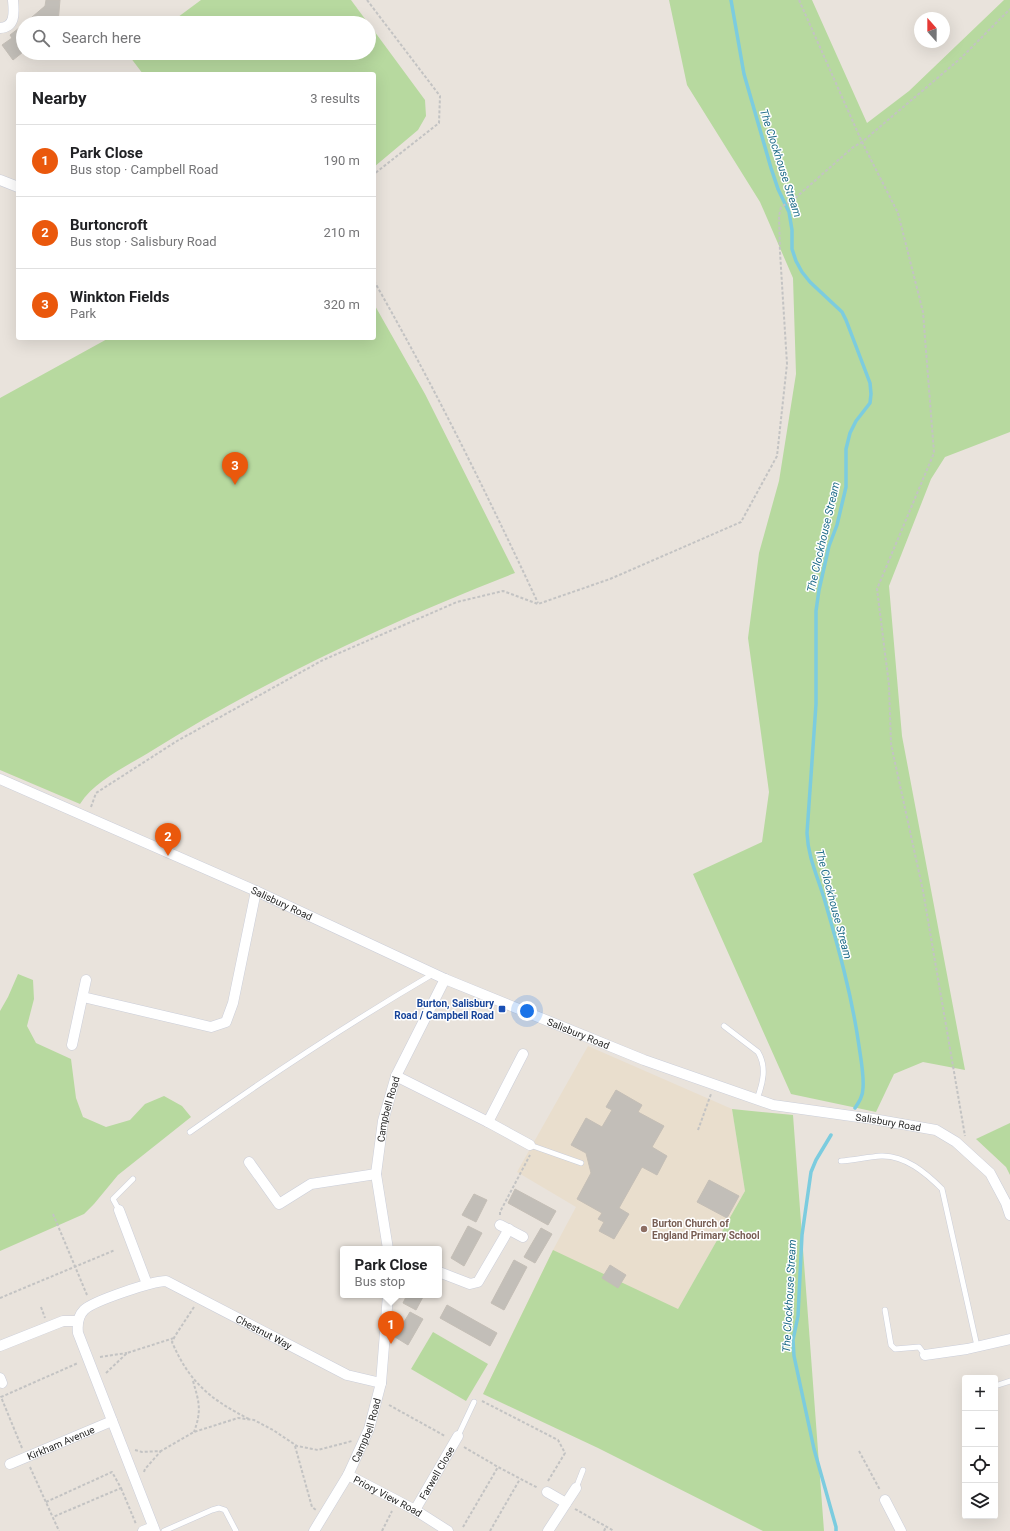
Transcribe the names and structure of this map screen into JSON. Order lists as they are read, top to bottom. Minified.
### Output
{"streets":{"street":["Salisbury Road","Campbell Road","Chestnut Way","Kirkham Avenue","Farwell Close","Priory View Road"]},"crossings":[["Salisbury Road","Campbell Road"],["Campbell Road","Chestnut Way"],["Campbell Road","Priory View Road"],["Farwell Close","Priory View Road"]],"water":["The Clockhouse Stream"],"places":{"transit":["Burton, Salisbury Road / Campbell Road"],"other":["Burton Church of England Primary School"]},"north":"top","page":{"search":"Search here","heading":["Nearby","3 results"],"list":[{"mark":"1","name":"Park Close","note":"Bus stop · Campbell Road","value":"190 m"},{"mark":"2","name":"Burtoncroft","note":"Bus stop · Salisbury Road","value":"210 m"},{"mark":"3","name":"Winkton Fields","note":"Park","value":"320 m"}],"pins":["3","2","1"],"popup":["Park Close","Bus stop"],"map_buttons":["+","−"]}}
